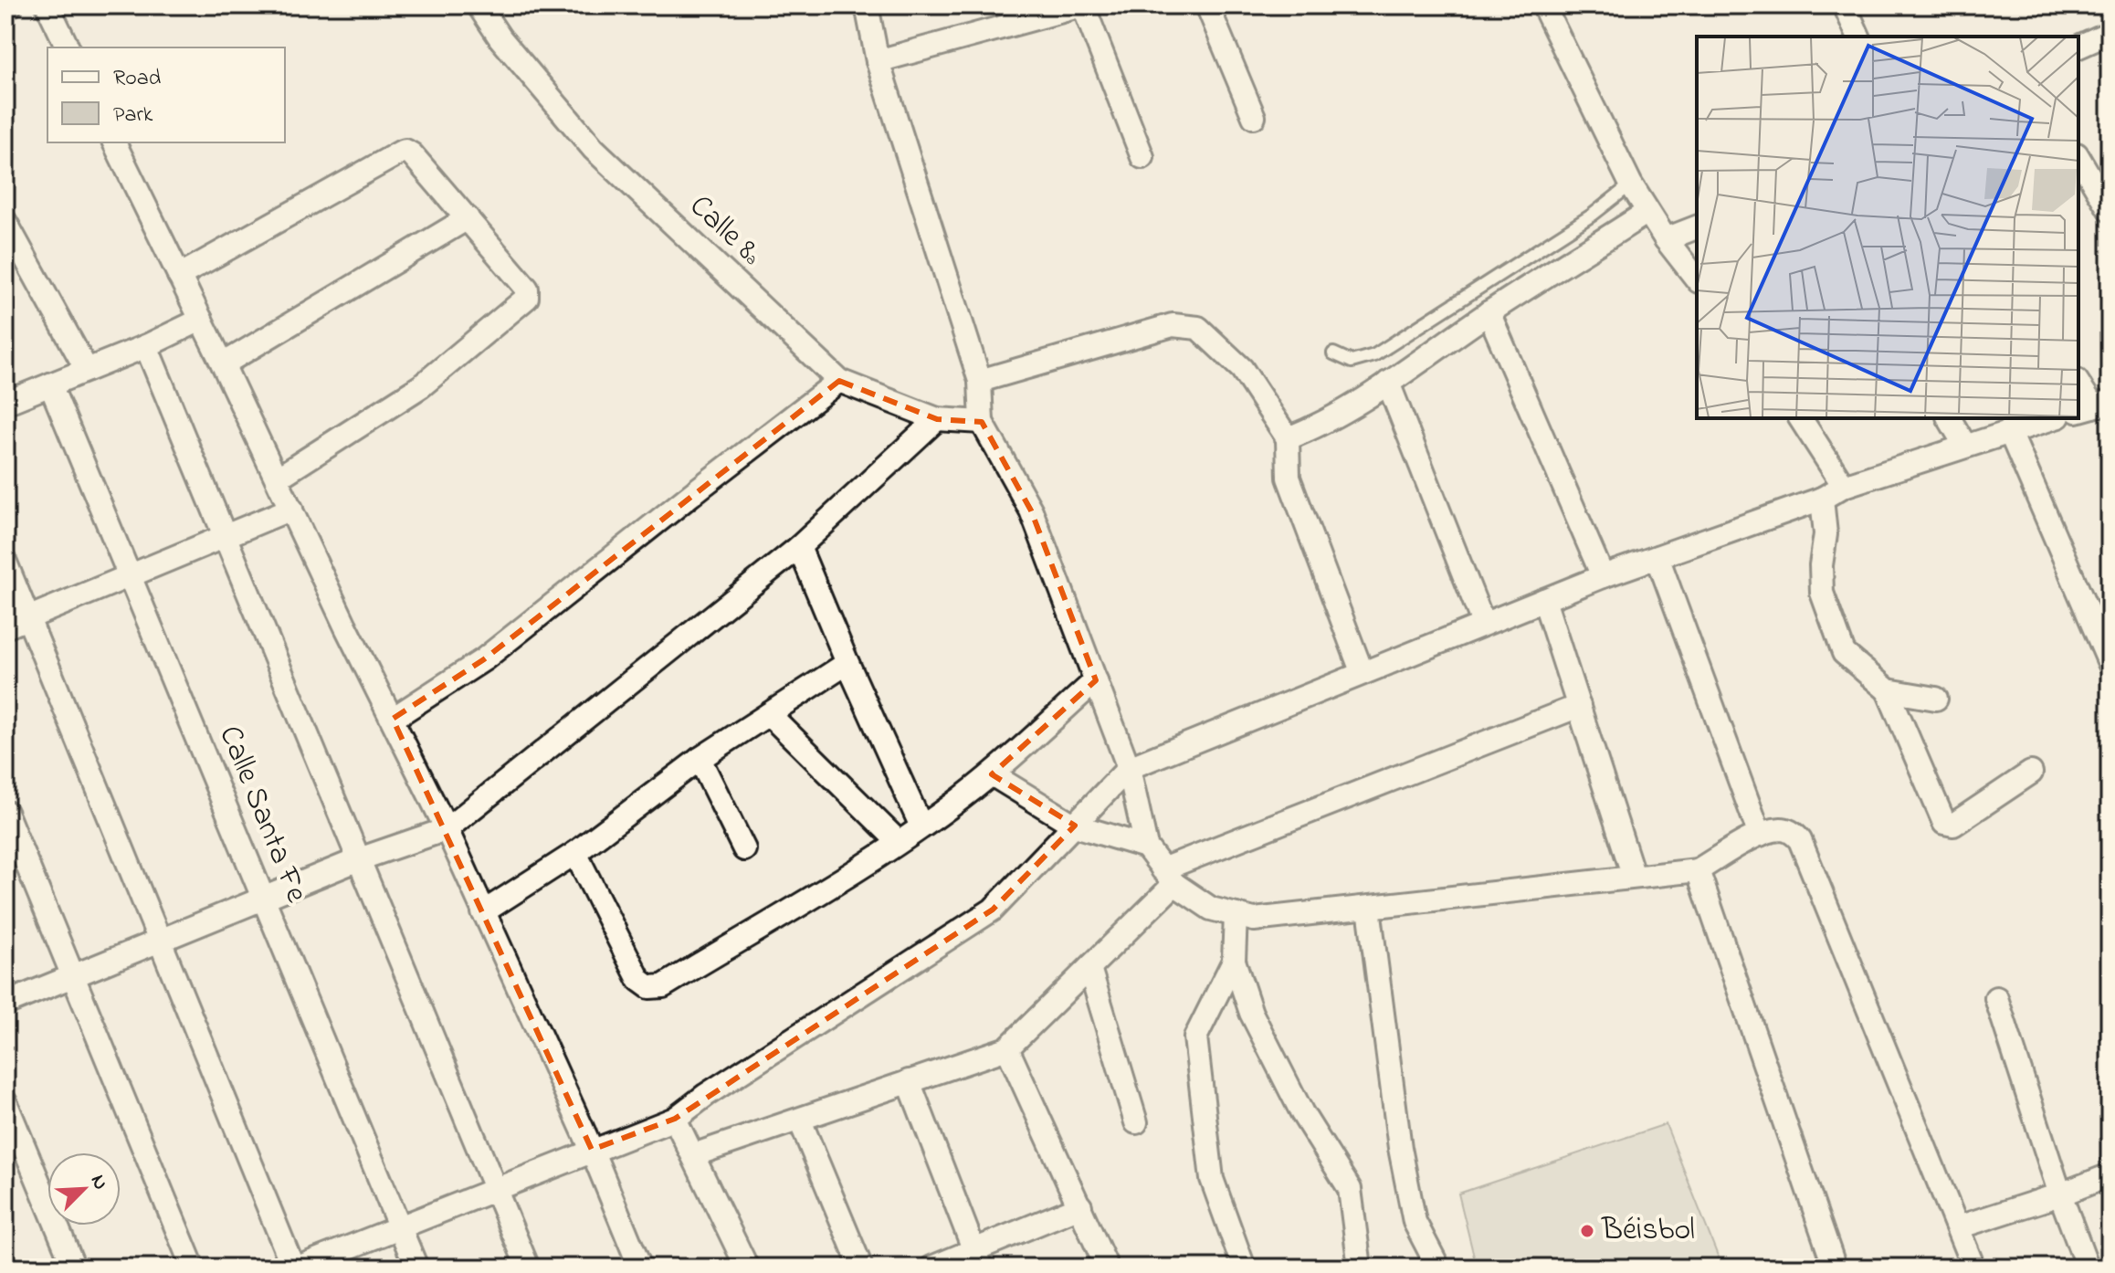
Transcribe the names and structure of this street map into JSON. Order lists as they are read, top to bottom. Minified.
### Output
{"streets":{"street":["Calle 8ª","Calle Santa Fe"]},"places":["Béisbol"],"legend":["Road","Park"],"north":"top right"}
